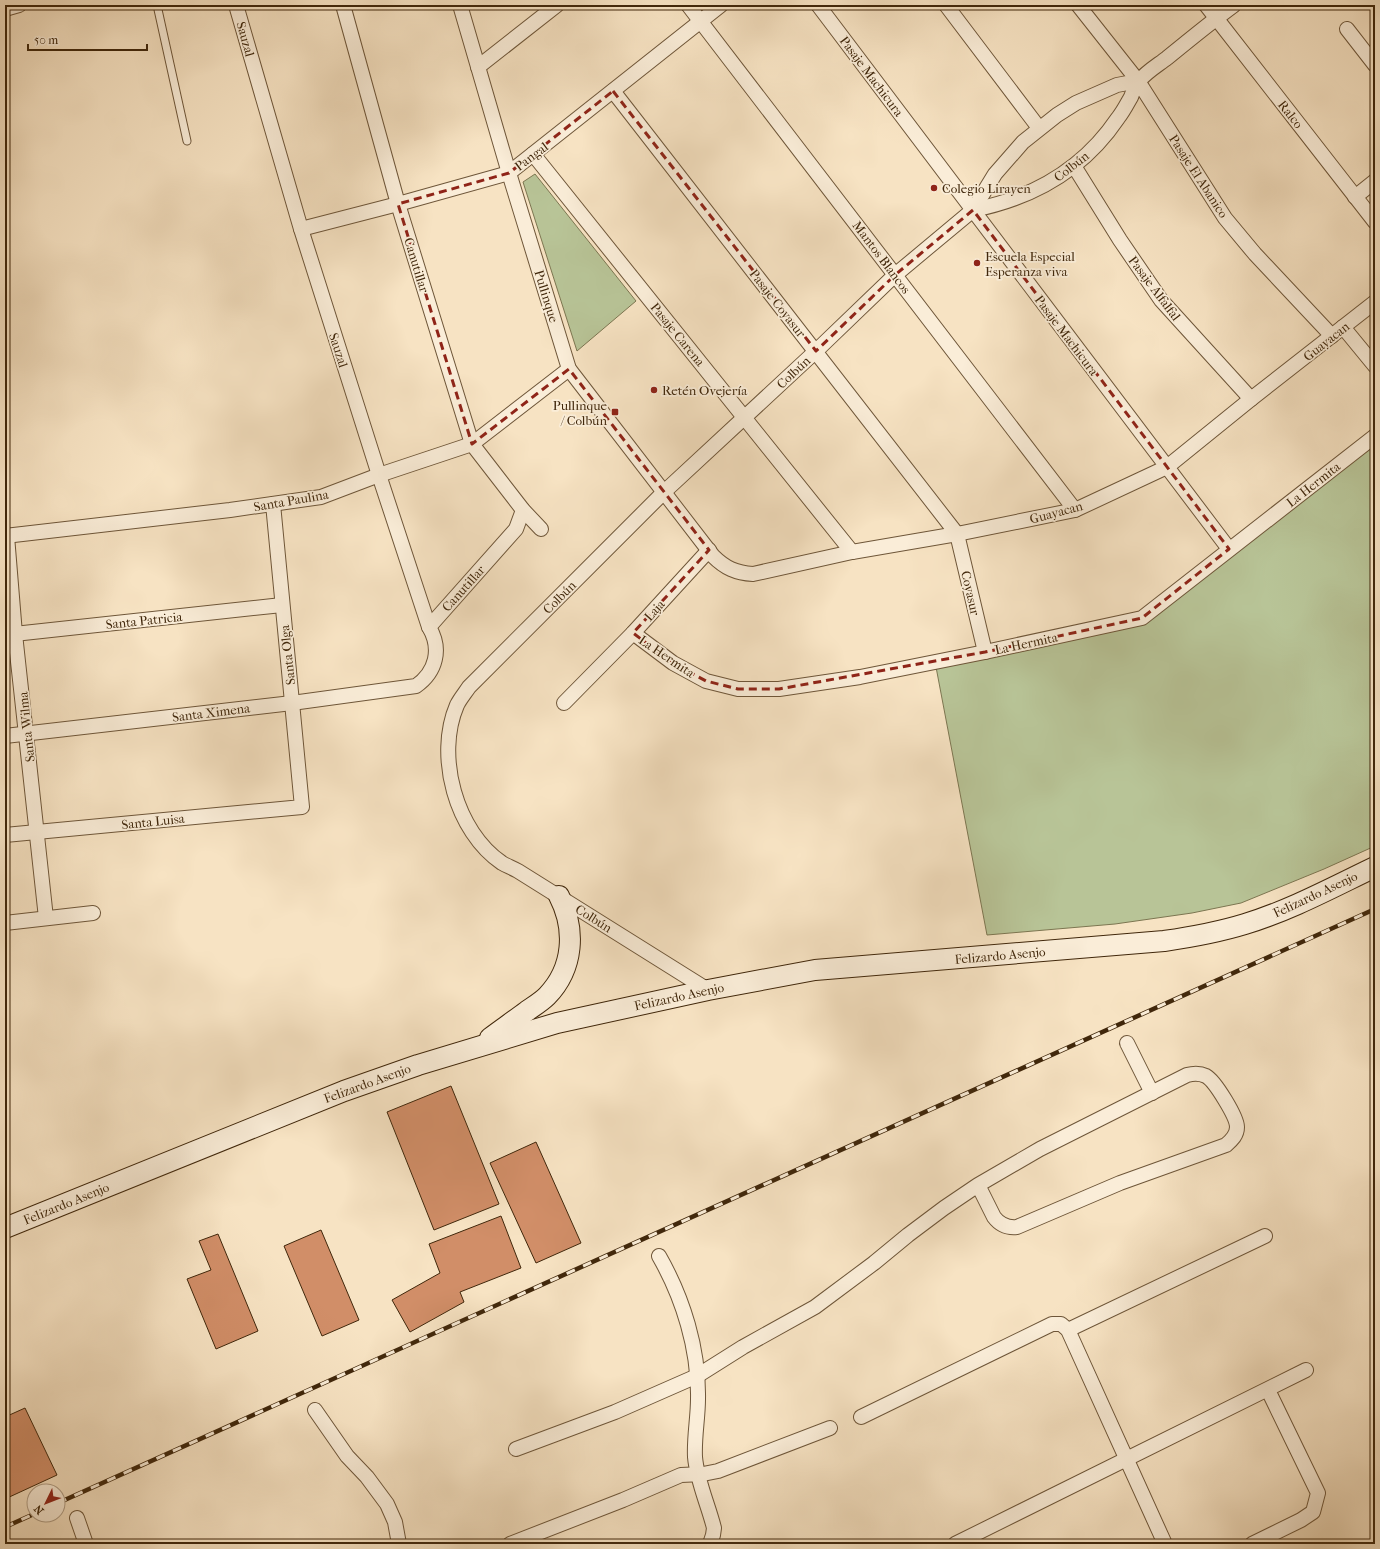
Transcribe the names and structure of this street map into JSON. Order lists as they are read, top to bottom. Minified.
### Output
{"streets":{"street":["Sauzal","Pasaje Machicura","Ralco","Pangal","Colbún","Pasaje El Abanico","Mantos Blancos","Canutillar","Pasaje Alfalfal","Pullinque","Pasaje Coyasur","Pasaje Carena","Guayacan","La Hermita","Santa Paulina","Coyasur","Laja","Santa Patricia","Santa Olga","Santa Ximena","Santa Wilma","Santa Luisa","Felizardo Asenjo"]},"crossings":[["Sauzal","Pangal"],["Sauzal","Canutillar"],["Sauzal","Santa Paulina"],["Sauzal","Santa Ximena"],["Pasaje Machicura","Colbún"],["Pasaje Machicura","Guayacan"],["Pasaje Machicura","La Hermita"],["Ralco","Colbún"],["Pangal","Mantos Blancos"],["Pangal","Canutillar"],["Pangal","Pullinque"],["Pangal","Pasaje Coyasur"],["Pangal","Pasaje Carena"],["Colbún","Pasaje El Abanico"],["Colbún","Mantos Blancos"],["Colbún","Pasaje Alfalfal"],["Colbún","Pullinque"],["Colbún","Pasaje Coyasur"],["Colbún","Pasaje Carena"],["Colbún","Felizardo Asenjo"],["Pasaje El Abanico","Guayacan"],["Mantos Blancos","Guayacan"],["Canutillar","Santa Paulina"],["Pasaje Alfalfal","Guayacan"],["Pullinque","Guayacan"],["Pullinque","Santa Paulina"],["Pullinque","Laja"],["Pasaje Coyasur","Guayacan"],["Pasaje Coyasur","Coyasur"],["Pasaje Carena","Guayacan"],["Guayacan","Coyasur"],["Guayacan","Laja"],["La Hermita","Coyasur"],["La Hermita","Laja"],["Santa Paulina","Santa Olga"],["Santa Paulina","Santa Wilma"],["Santa Patricia","Santa Olga"],["Santa Patricia","Santa Wilma"],["Santa Olga","Santa Ximena"],["Santa Olga","Santa Luisa"],["Santa Ximena","Santa Wilma"],["Santa Wilma","Santa Luisa"]],"places":{"other":["Colegio Lirayen","Escuela Especial Esperanza viva","Retén Ovejería"],"transit":["Pullinque / Colbún"]},"scale_bar":"50 m","north":"bottom left"}
